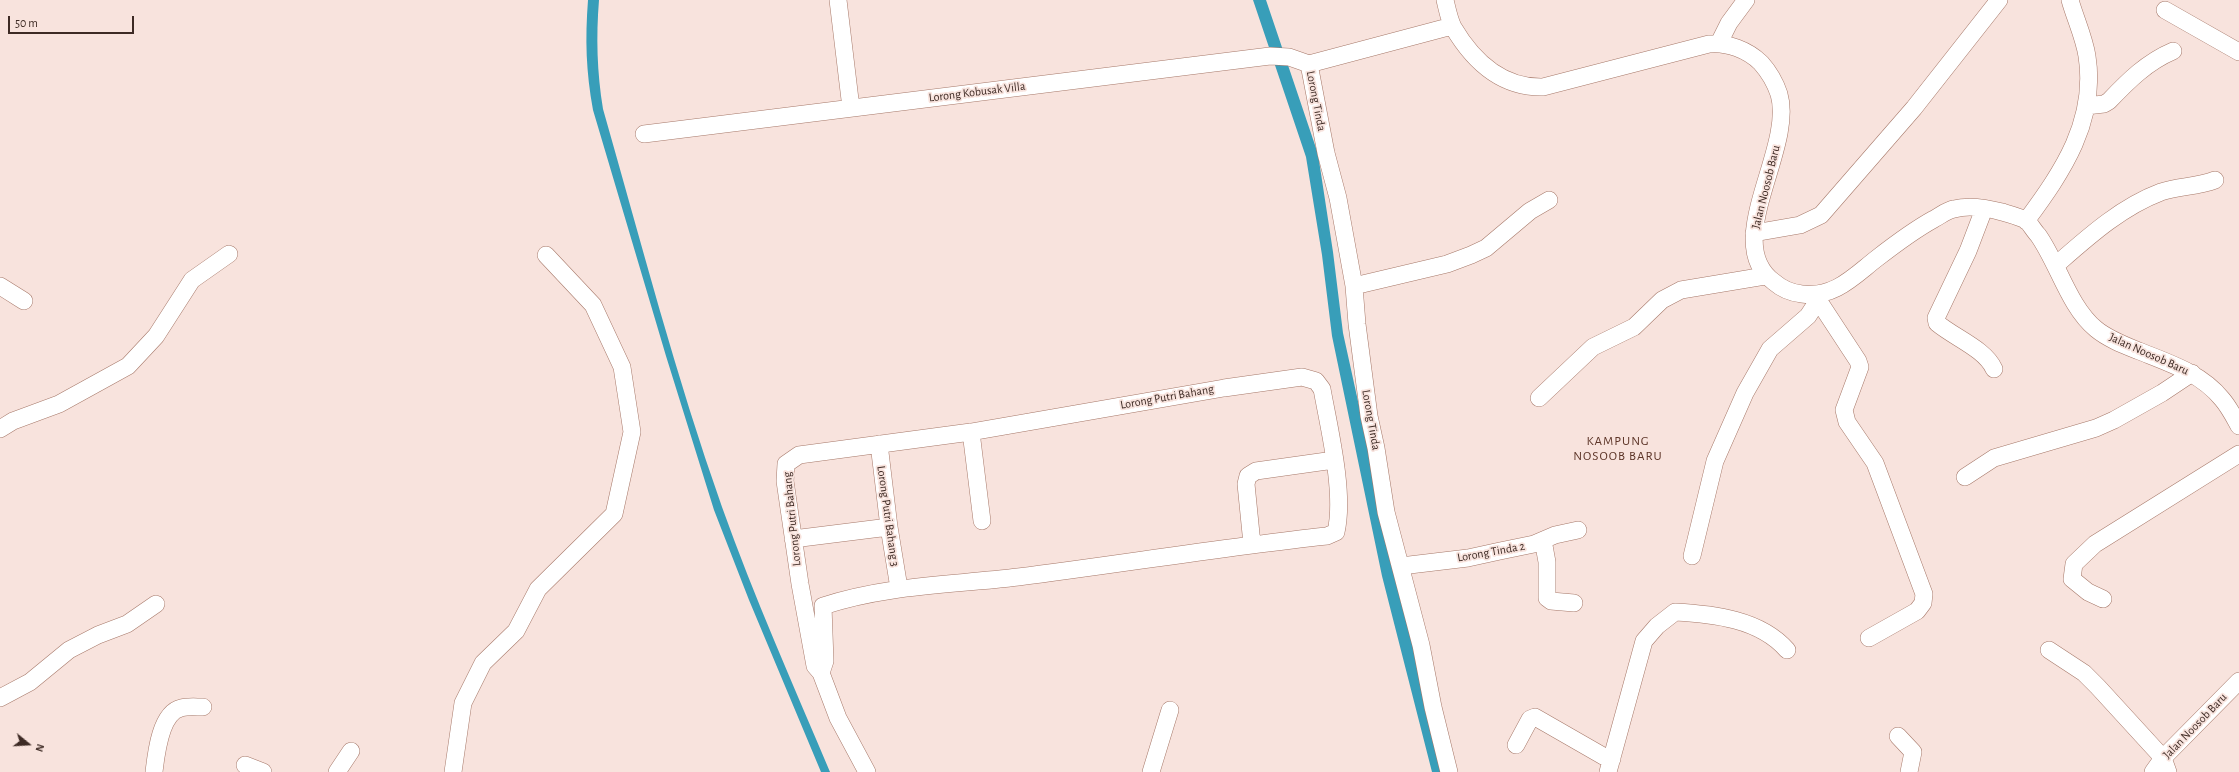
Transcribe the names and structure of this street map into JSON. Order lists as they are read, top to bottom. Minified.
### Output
{"streets":{"street":["Lorong Kobusak Villa","Lorong Tinda","Jalan Noosob Baru","Lorong Putri Bahang","Lorong Putri Bahang 3","Lorong Tinda 2"]},"crossings":[["Lorong Kobusak Villa","Lorong Tinda"],["Lorong Tinda","Lorong Tinda 2"],["Lorong Putri Bahang","Lorong Putri Bahang 3"]],"districts":["KAMPUNG NOSOOB BARU"],"scale_bar":"50 m","north":"right"}
